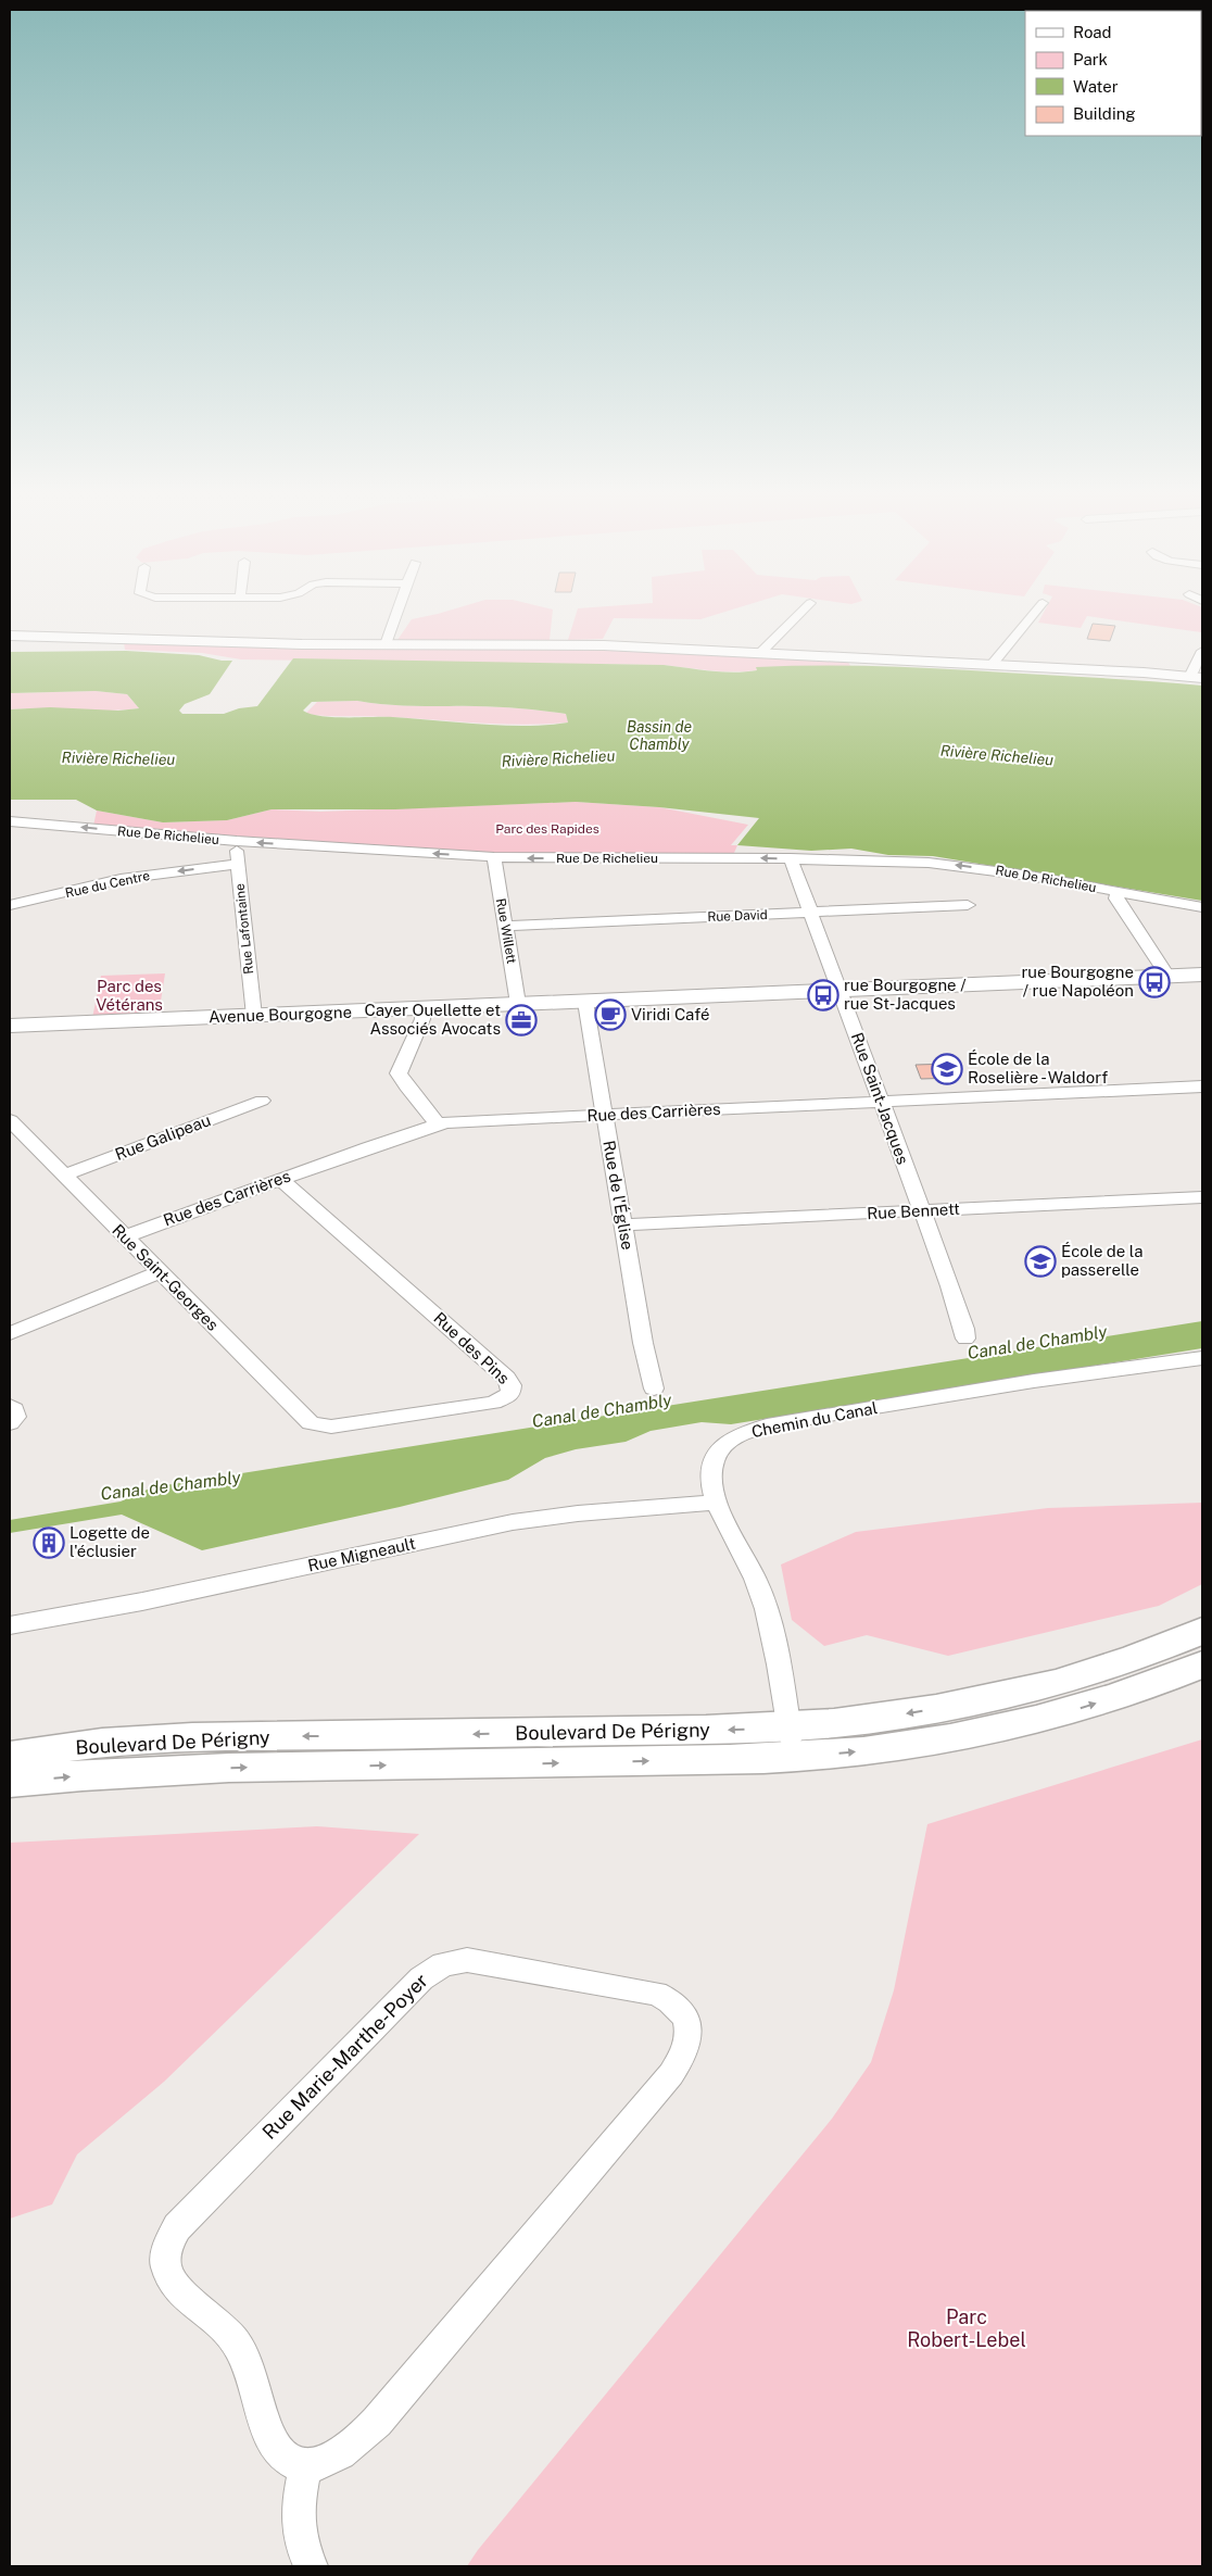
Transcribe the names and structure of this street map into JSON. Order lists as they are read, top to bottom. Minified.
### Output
{"streets":{"main road":["Boulevard De Périgny"],"street":["Rue De Richelieu","Rue du Centre","Rue David","Rue Lafontaine","Rue Willett","Avenue Bourgogne","Rue Saint-Jacques","Rue des Carrières","Rue Galipeau","Rue de l'Église","Rue Bennett","Rue Saint-Georges","Rue des Pins","Chemin du Canal","Rue Migneault","Rue Marie-Marthe-Poyer"]},"crossings":[["Rue De Richelieu","Rue Lafontaine"],["Rue De Richelieu","Rue Willett"],["Rue De Richelieu","Rue Saint-Jacques"],["Rue du Centre","Rue Lafontaine"],["Rue David","Rue Willett"],["Rue David","Rue Saint-Jacques"],["Rue Lafontaine","Avenue Bourgogne"],["Rue Willett","Avenue Bourgogne"],["Avenue Bourgogne","Rue Saint-Jacques"],["Avenue Bourgogne","Rue de l'Église"],["Rue Saint-Jacques","Rue des Carrières"],["Rue Saint-Jacques","Rue Bennett"],["Rue des Carrières","Rue de l'Église"],["Rue des Carrières","Rue Saint-Georges"],["Rue des Carrières","Rue des Pins"],["Rue Galipeau","Rue Saint-Georges"],["Rue de l'Église","Rue Bennett"],["Rue Saint-Georges","Rue des Pins"],["Chemin du Canal","Rue Migneault"],["Chemin du Canal","Boulevard De Périgny"]],"one_way":["Rue De Richelieu","Rue du Centre"],"water":["Bassin de Chambly","Rivière Richelieu","Canal de Chambly"],"parks":["Parc des Rapides","Parc des Vétérans","Parc Robert-Lebel"],"places":{"bus stop":["rue Bourgogne / rue Napoléon","rue Bourgogne / rue St-Jacques"],"cafe":["Viridi Café"],"office":["Cayer Ouellette et Associés Avocats"],"school or university":["École de la Roselière - Waldorf","École de la passerelle"],"building":["Logette de l'éclusier"]},"legend":["Road","Park","Water","Building"]}
